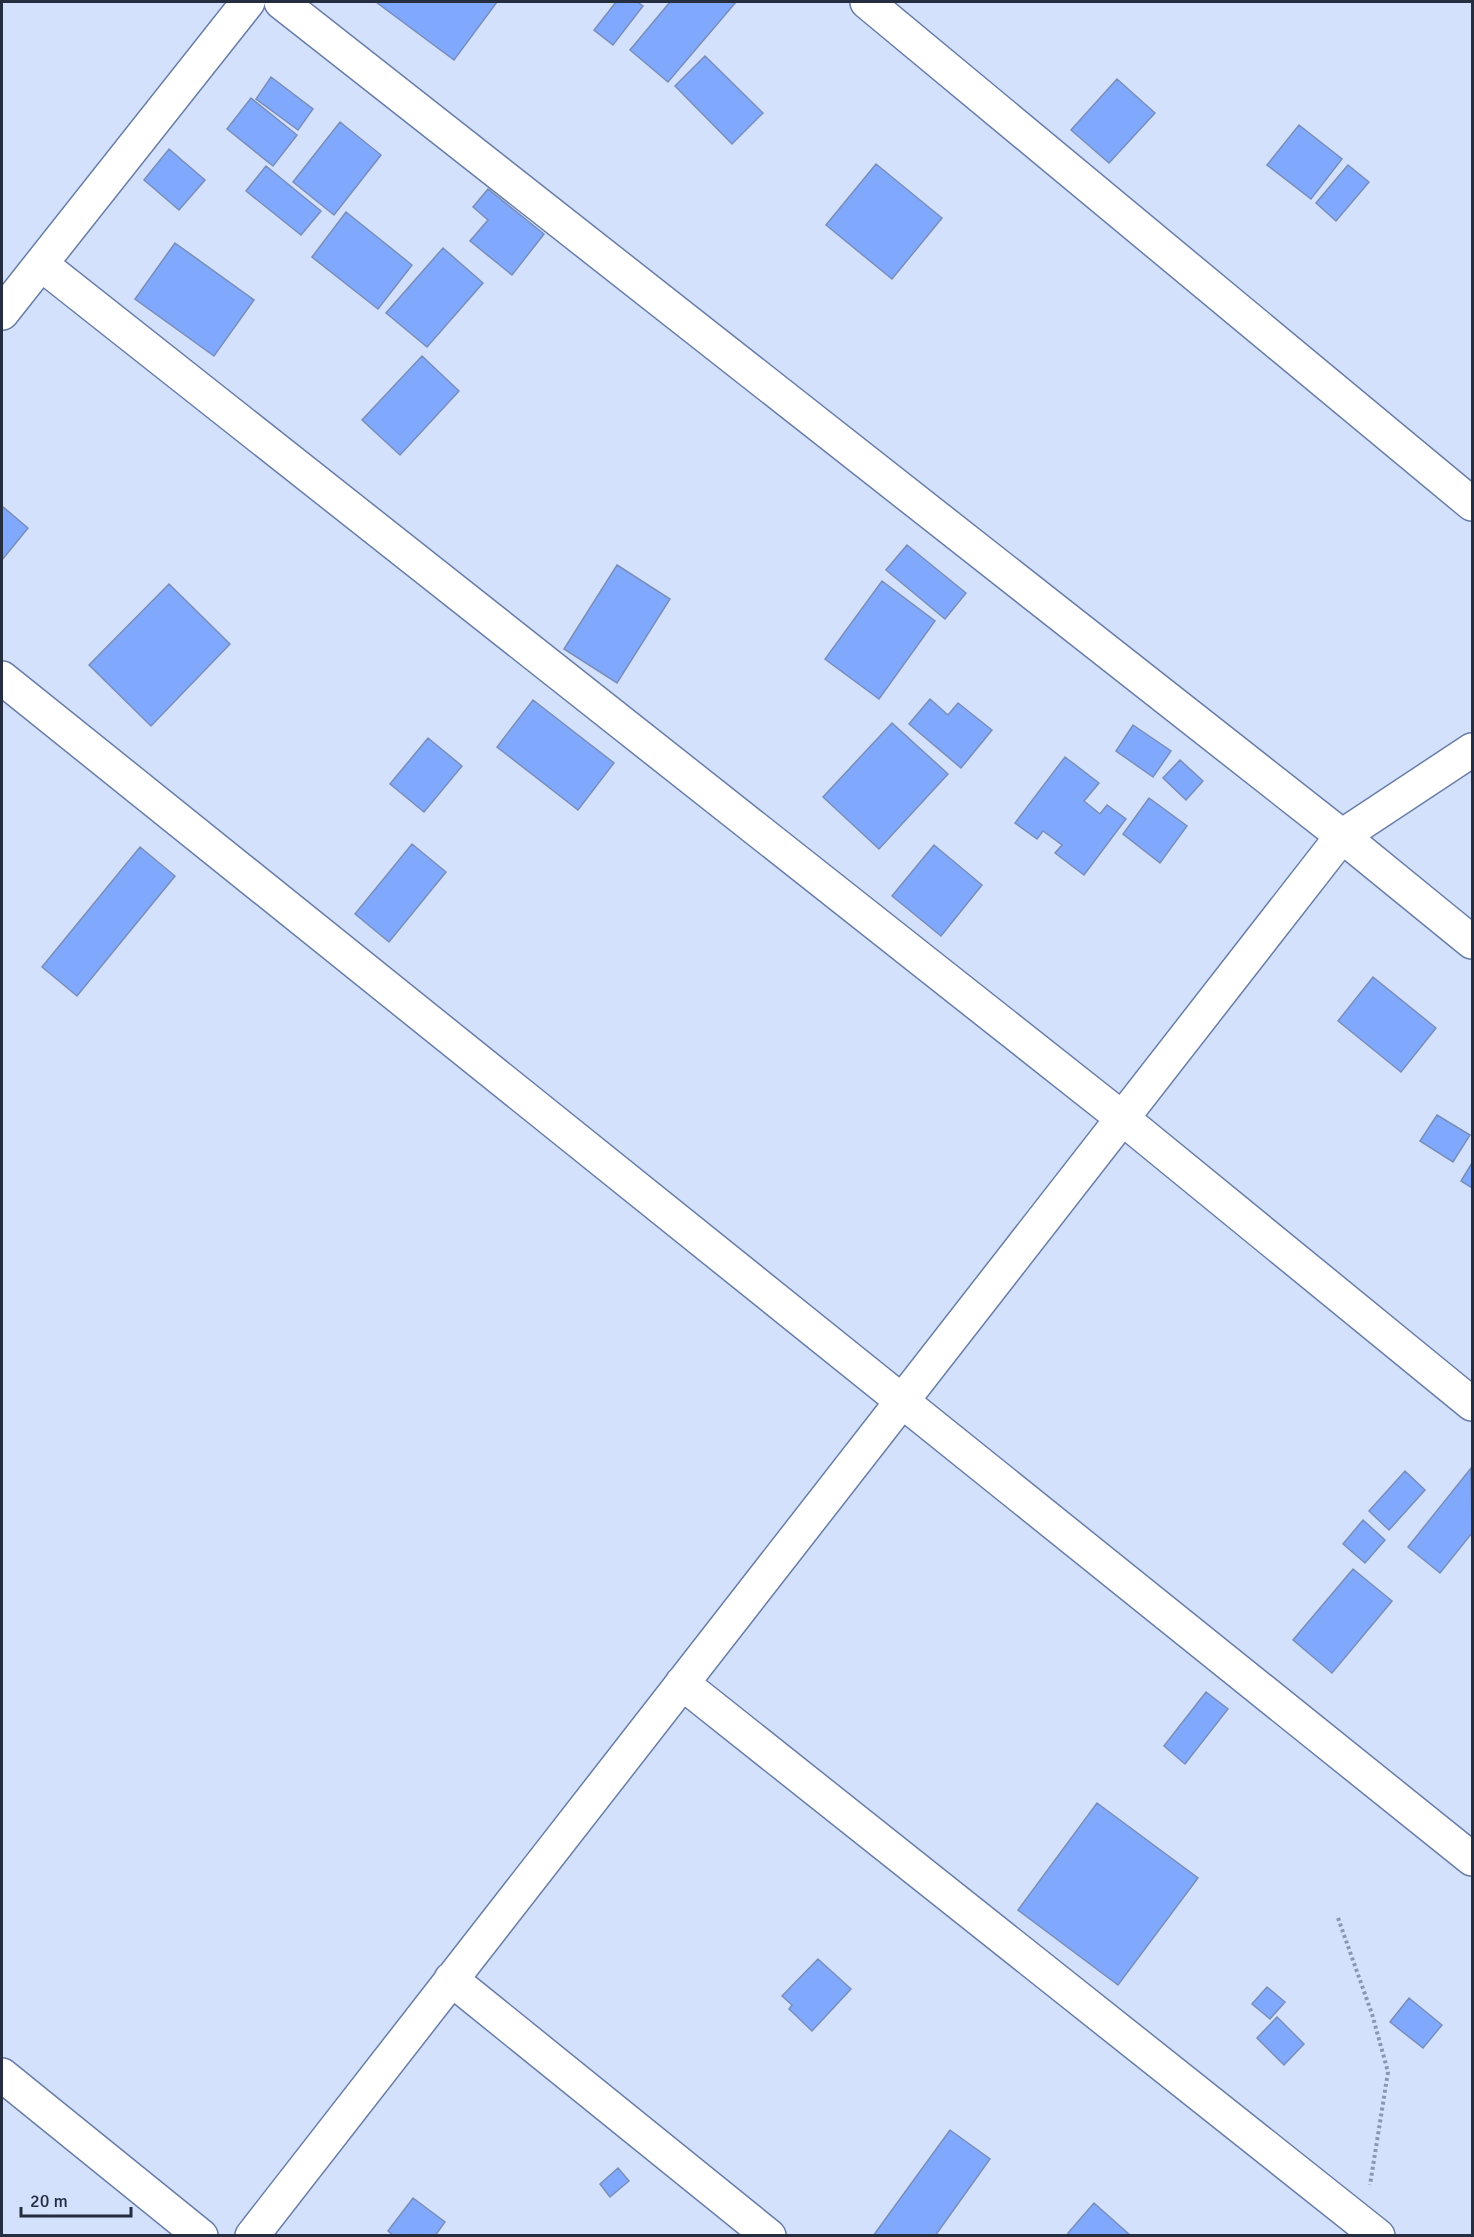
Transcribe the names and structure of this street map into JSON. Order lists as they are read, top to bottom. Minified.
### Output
{"scale_bar":"20 m"}
